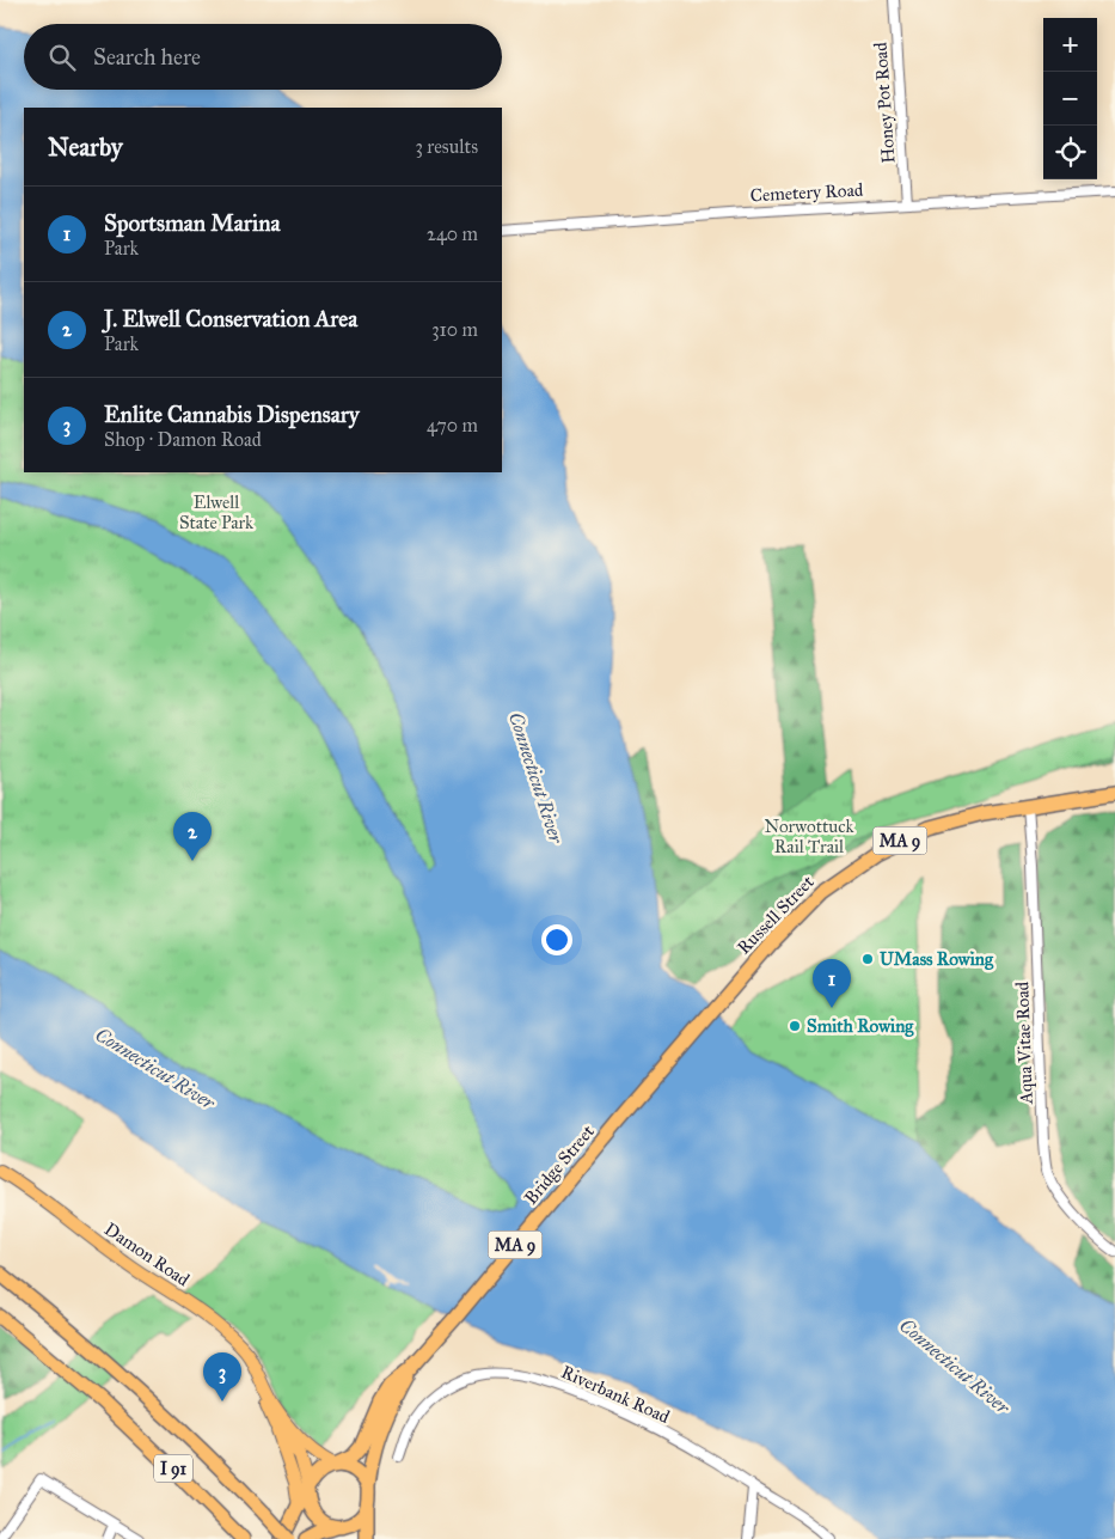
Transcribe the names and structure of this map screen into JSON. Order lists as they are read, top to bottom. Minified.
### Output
{"streets":{"highway":["MA 9","Russell Street","Bridge Street","I 91"],"main road":["Damon Road"],"street":["Honey Pot Road","Cemetery Road","Aqua Vitae Road","Riverbank Road"]},"crossings":[["Honey Pot Road","Cemetery Road"],["Russell Street","Aqua Vitae Road"],["Russell Street","Bridge Street"],["Bridge Street","Damon Road"]],"water":["Connecticut River"],"parks":["Elwell State Park","Norwottuck Rail Trail"],"places":["UMass Rowing","Smith Rowing"],"page":{"map_buttons":["+","−"],"search":"Search here","heading":["Nearby","3 results"],"list":[{"mark":"1","name":"Sportsman Marina","note":"Park","value":"240 m"},{"mark":"2","name":"J. Elwell Conservation Area","note":"Park","value":"310 m"},{"mark":"3","name":"Enlite Cannabis Dispensary","note":"Shop · Damon Road","value":"470 m"}],"pins":["2","1","3"]}}
